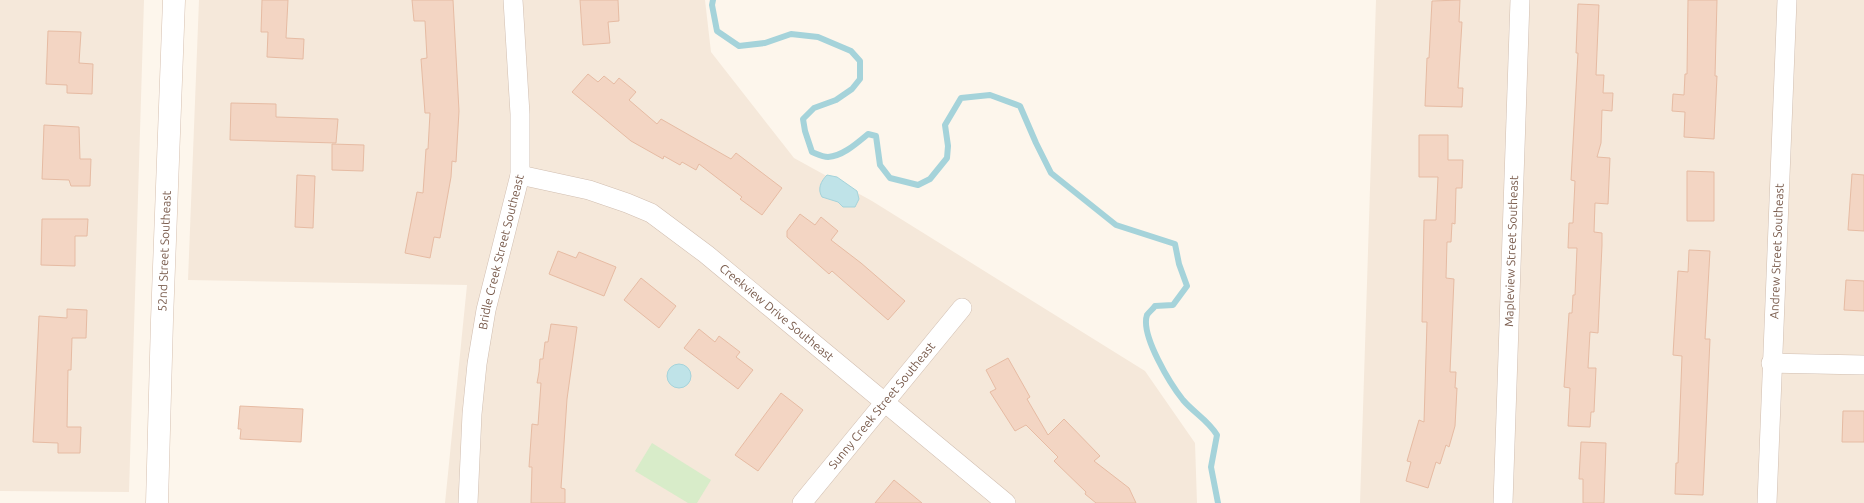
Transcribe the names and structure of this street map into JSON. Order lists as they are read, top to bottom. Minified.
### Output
{"streets":{"main road":["52nd Street Southeast"],"street":["Andrew Street Southeast","Bridle Creek Street Southeast","Mapleview Street Southeast","Creekview Drive Southeast","Sunny Creek Street Southeast"]},"crossings":[["Bridle Creek Street Southeast","Creekview Drive Southeast"],["Creekview Drive Southeast","Sunny Creek Street Southeast"]]}
